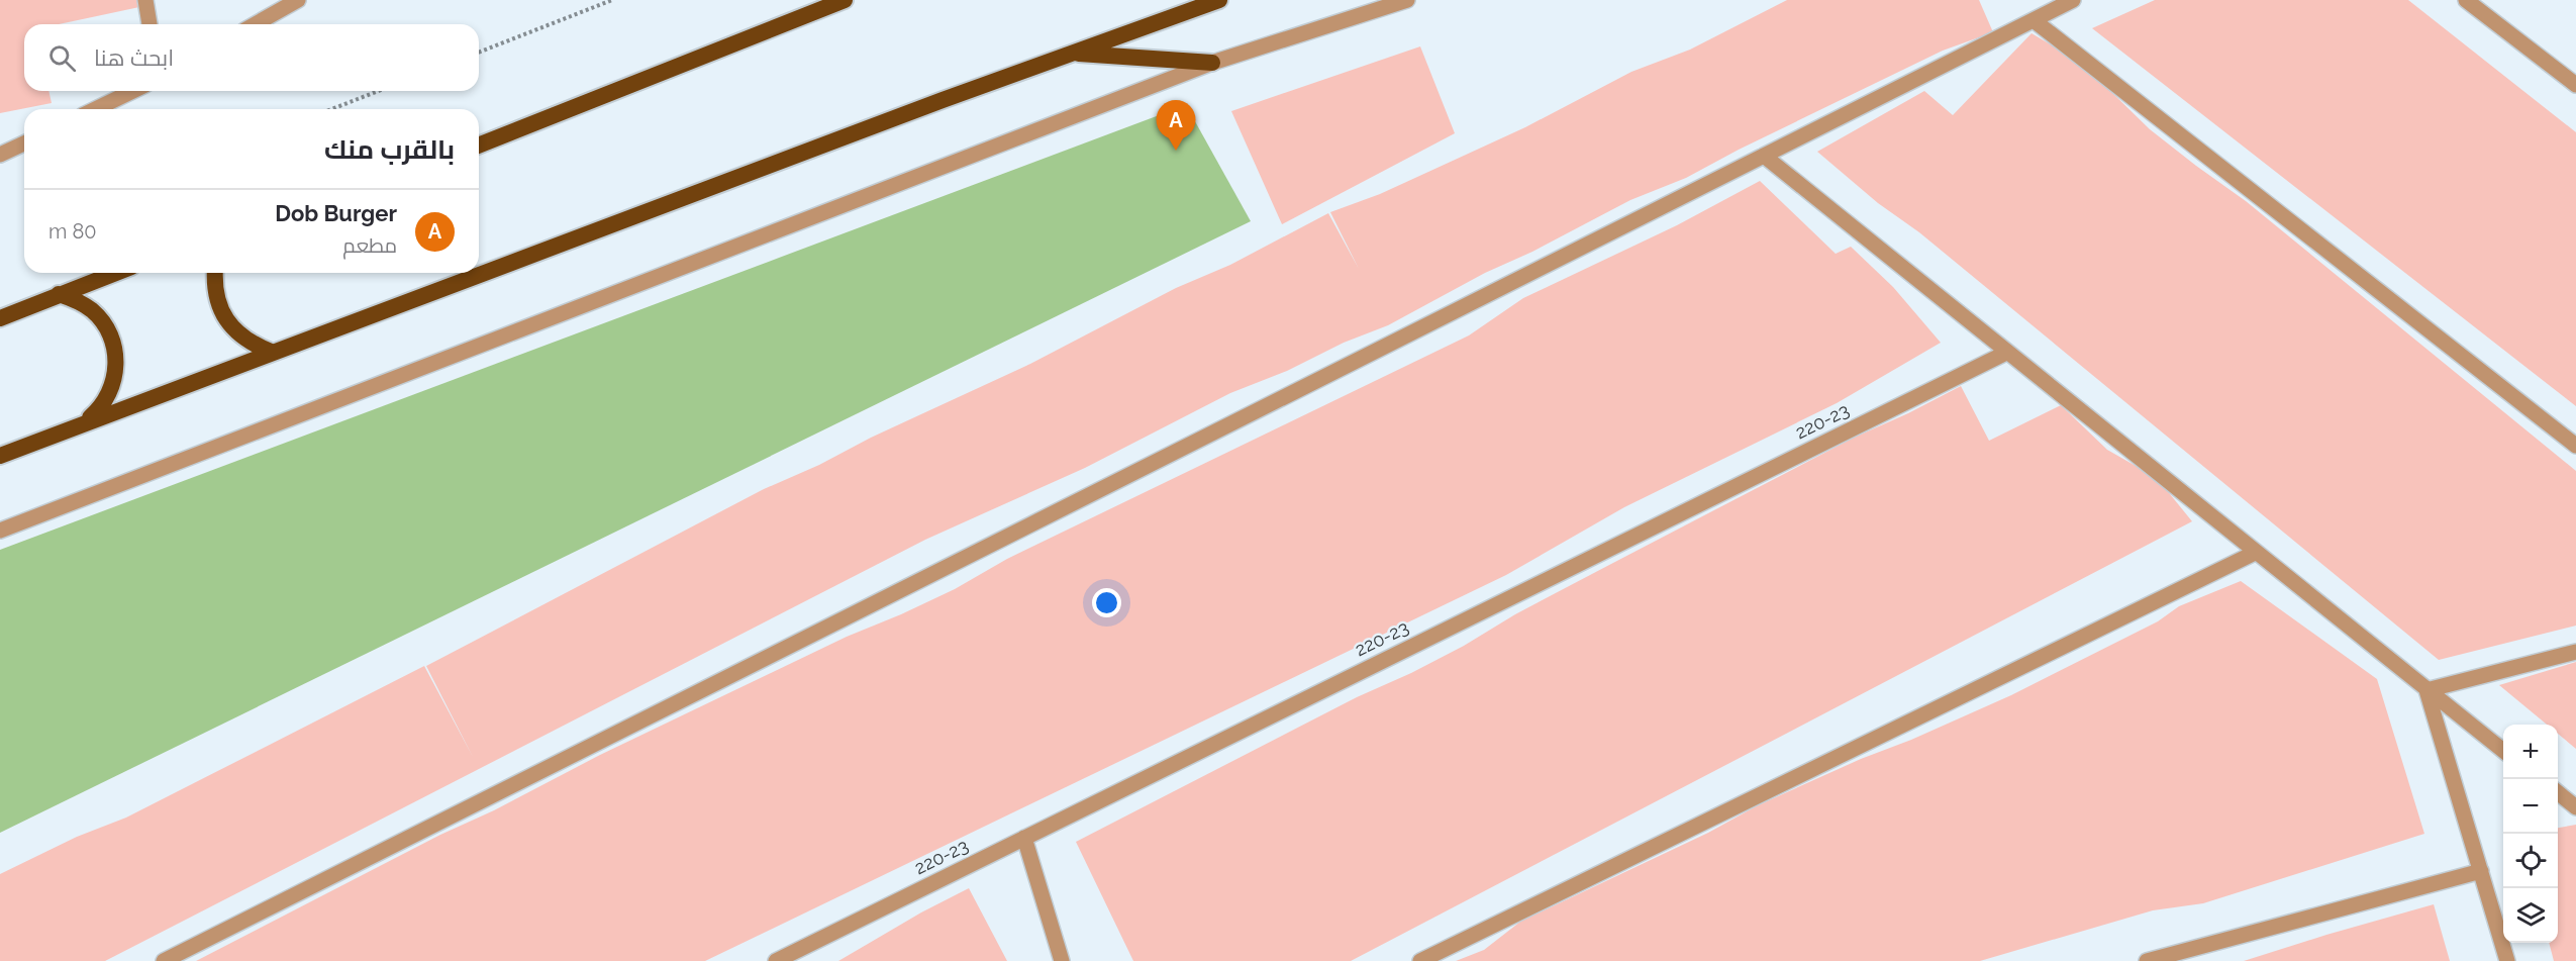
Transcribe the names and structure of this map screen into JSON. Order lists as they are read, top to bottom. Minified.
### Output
{"streets":{"street":["220-23"]},"page":{"search":"ابحث هنا","pins":"A","heading":"بالقرب منك","list":[{"mark":"A","name":"Dob Burger","note":"مطعم","value":"80 m"}],"map_buttons":["+","−"]}}
